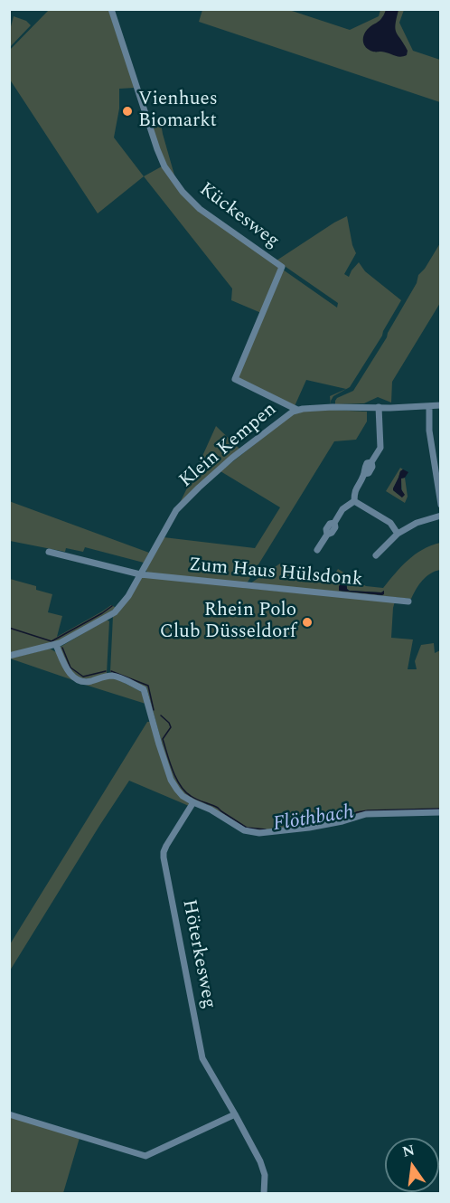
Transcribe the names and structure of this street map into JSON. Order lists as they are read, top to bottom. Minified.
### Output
{"streets":{"street":["Kückesweg","Klein Kempen","Zum Haus Hülsdonk","Höterkesweg"]},"crossings":[["Kückesweg","Klein Kempen"],["Klein Kempen","Zum Haus Hülsdonk"]],"water":["Flöthbach"],"places":["Vienhues Biomarkt","Rhein Polo Club Düsseldorf"],"north":"top"}
